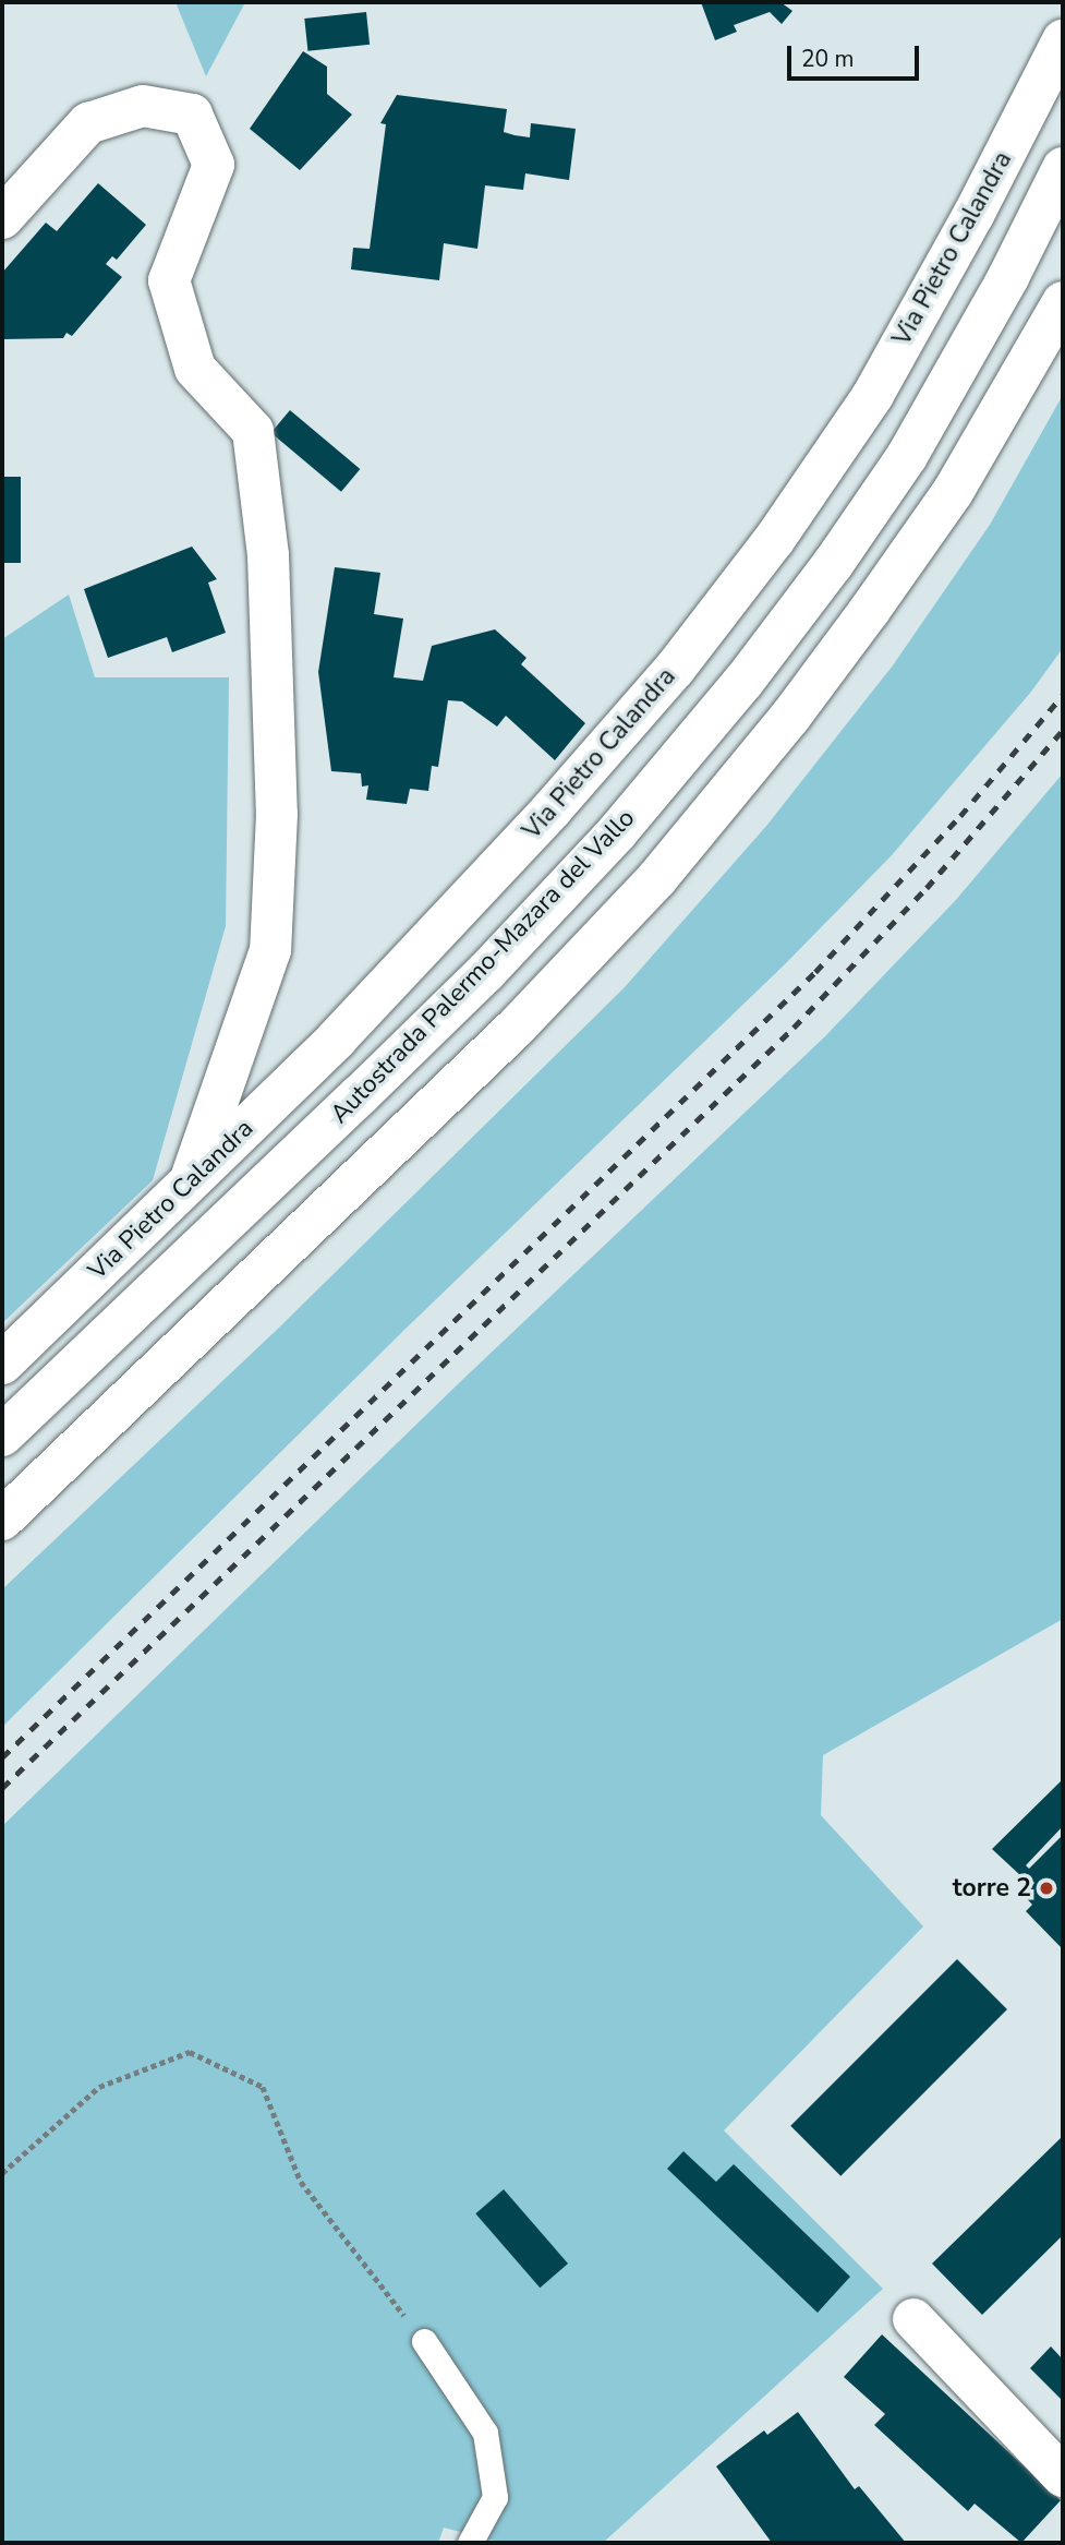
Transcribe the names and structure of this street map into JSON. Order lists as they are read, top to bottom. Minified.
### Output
{"streets":{"main road":["Via Pietro Calandra","Autostrada Palermo-Mazara del Vallo"]},"places":["torre 2"],"scale_bar":"20 m"}
